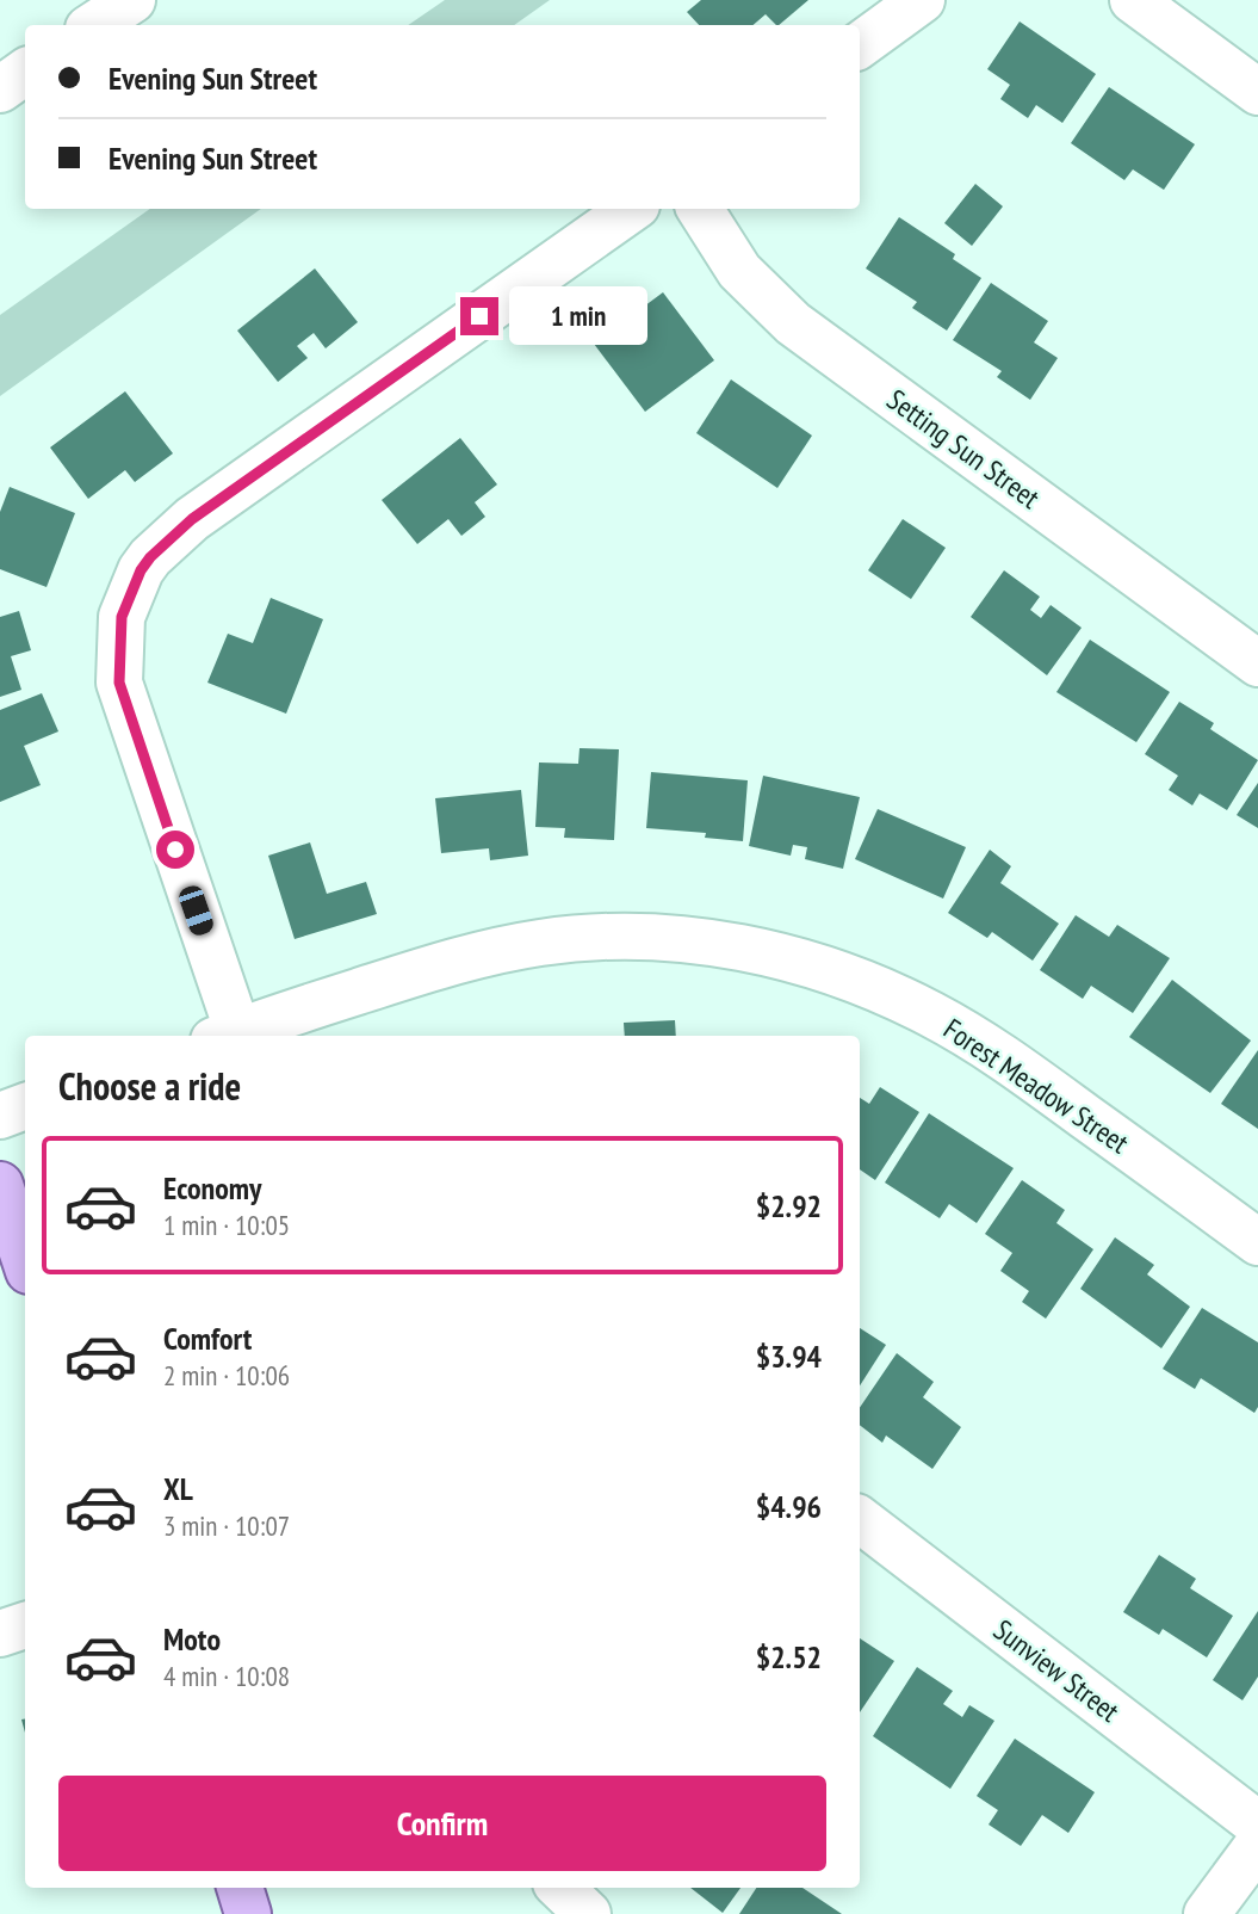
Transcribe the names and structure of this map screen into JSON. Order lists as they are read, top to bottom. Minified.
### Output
{"streets":{"street":["Setting Sun Street","Forest Meadow Street","Sunview Street"]},"page":{"banner":["Evening Sun Street","Evening Sun Street"],"bubble":"1 min","heading":"Choose a ride","list":[{"name":"Economy","note":"1 min · 10:05","value":"$2.92"},{"name":"Comfort","note":"2 min · 10:06","value":"$3.94"},{"name":"XL","note":"3 min · 10:07","value":"$4.96"},{"name":"Moto","note":"4 min · 10:08","value":"$2.52"}],"buttons":"Confirm"}}
